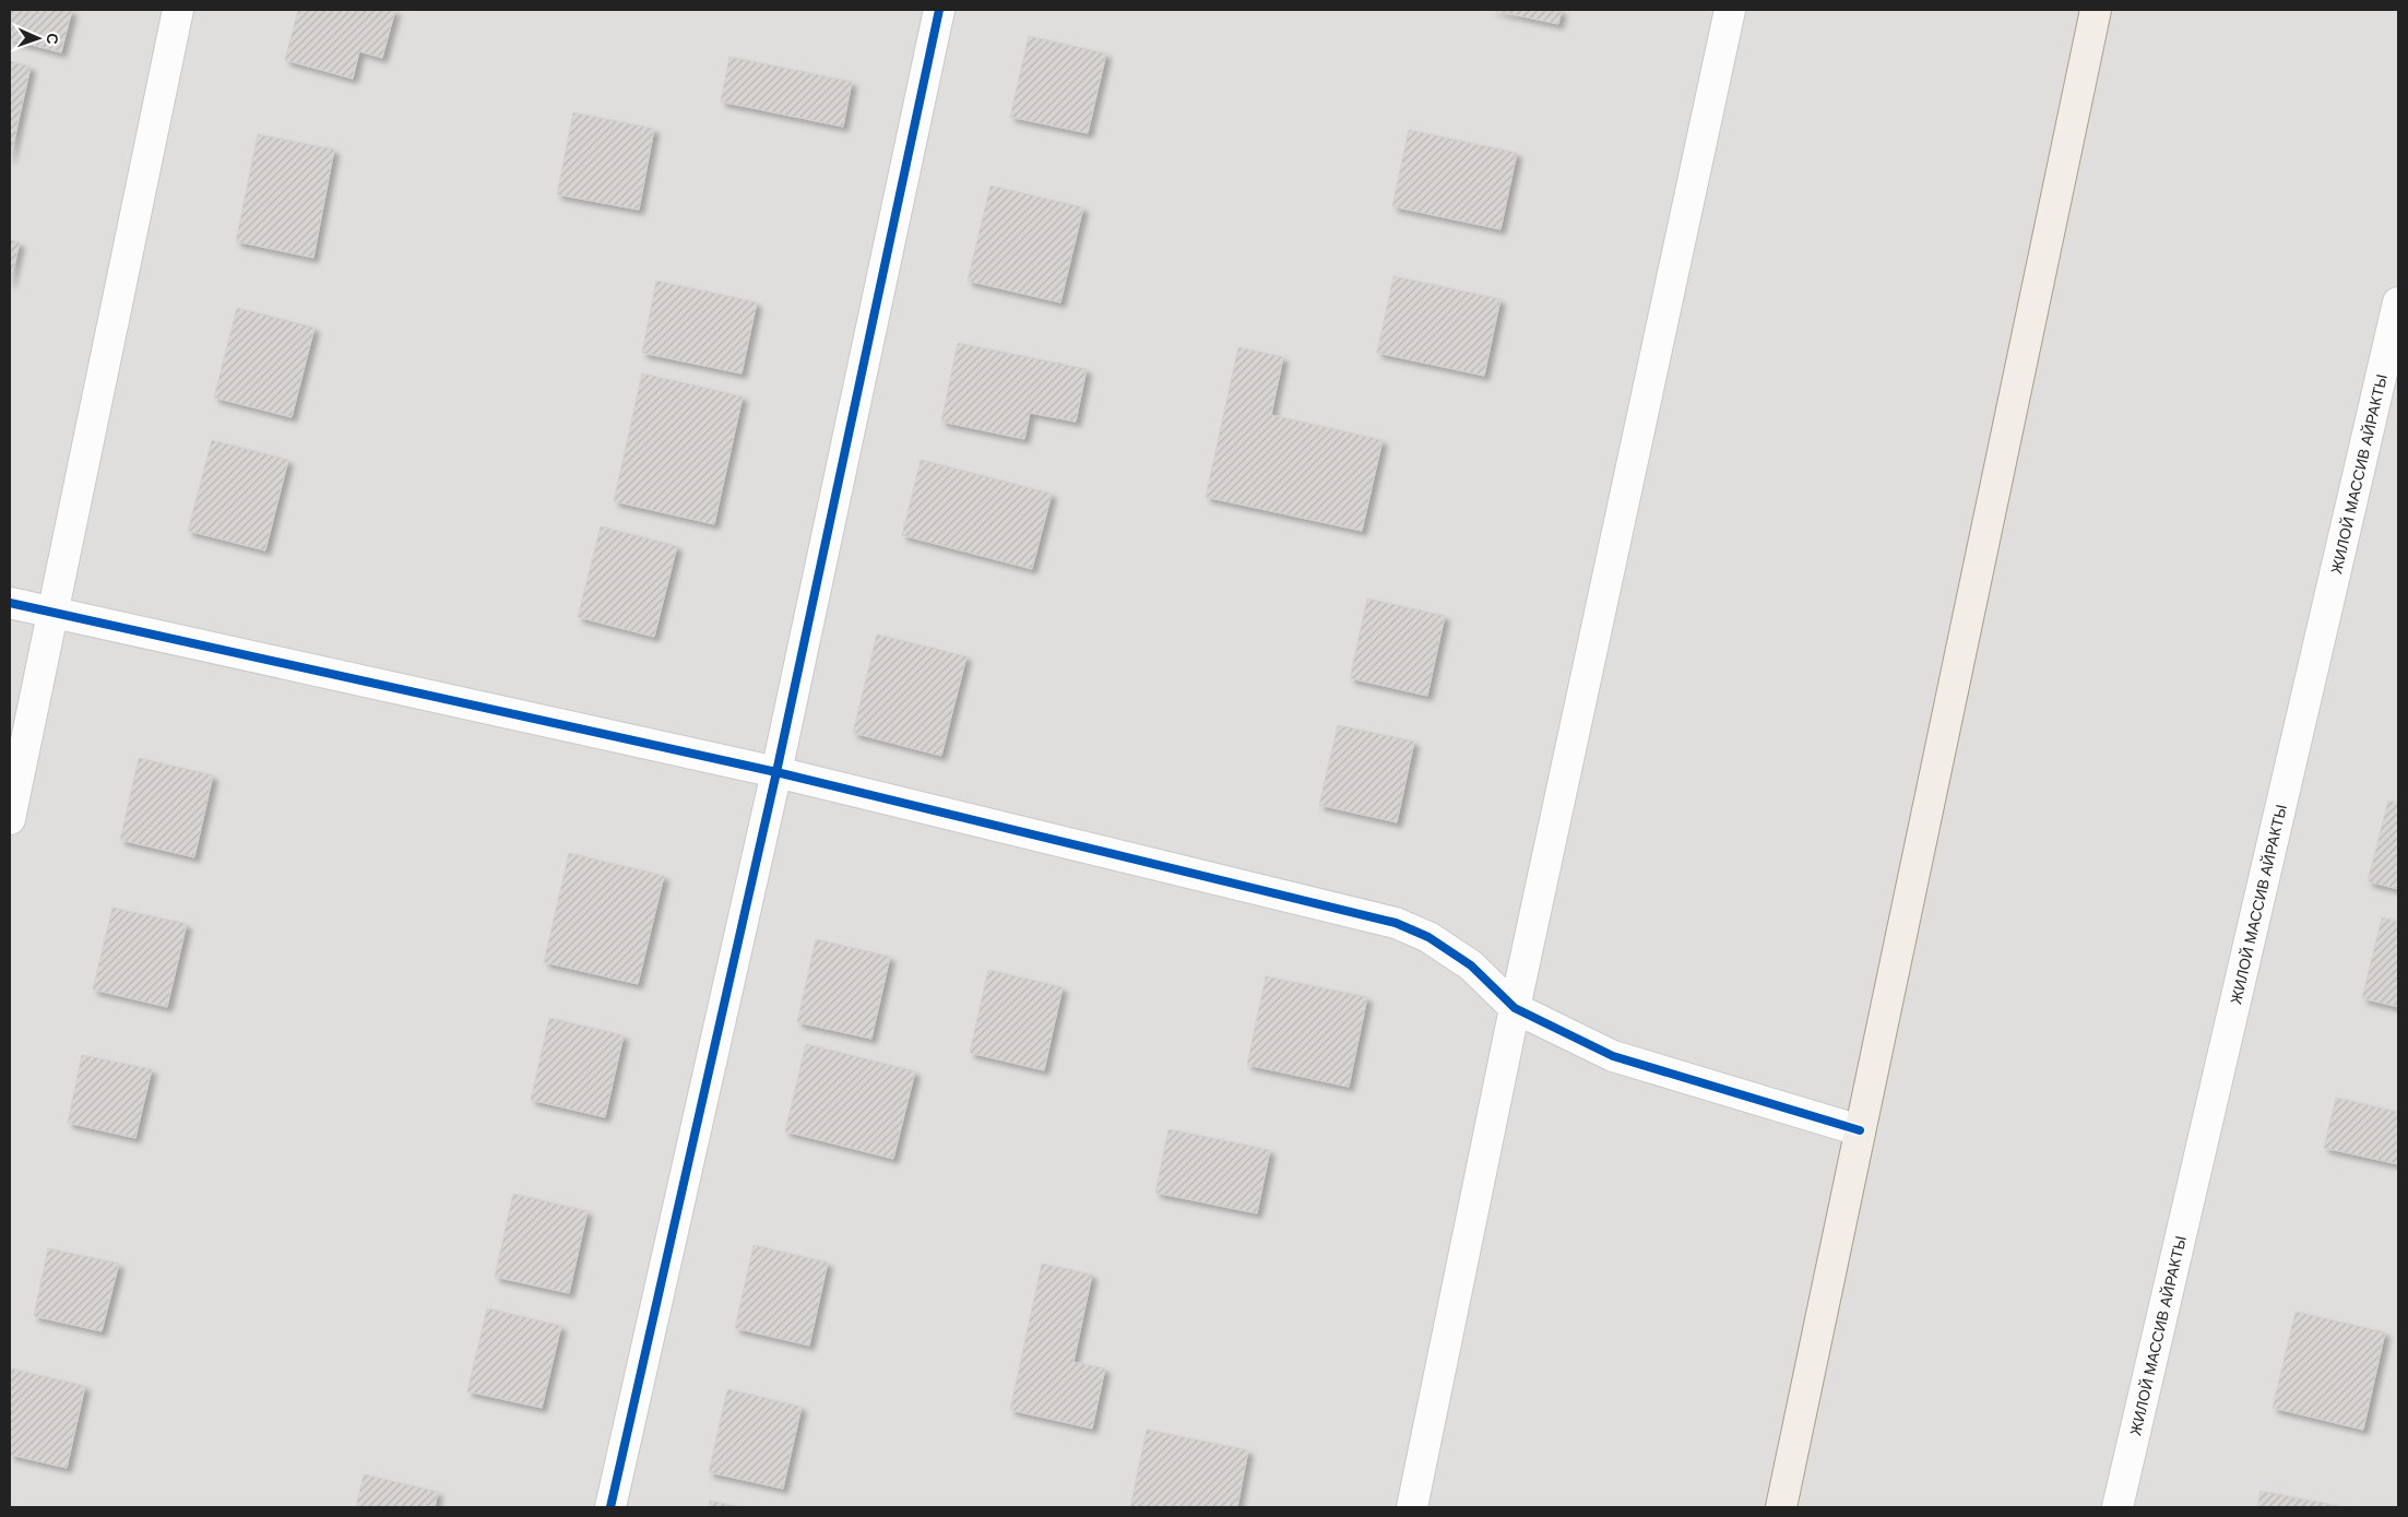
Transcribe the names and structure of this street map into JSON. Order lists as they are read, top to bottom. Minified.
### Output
{"streets":{"street":["ЖИЛОЙ МАССИВ АЙРАКТЫ"]},"north":"right"}
